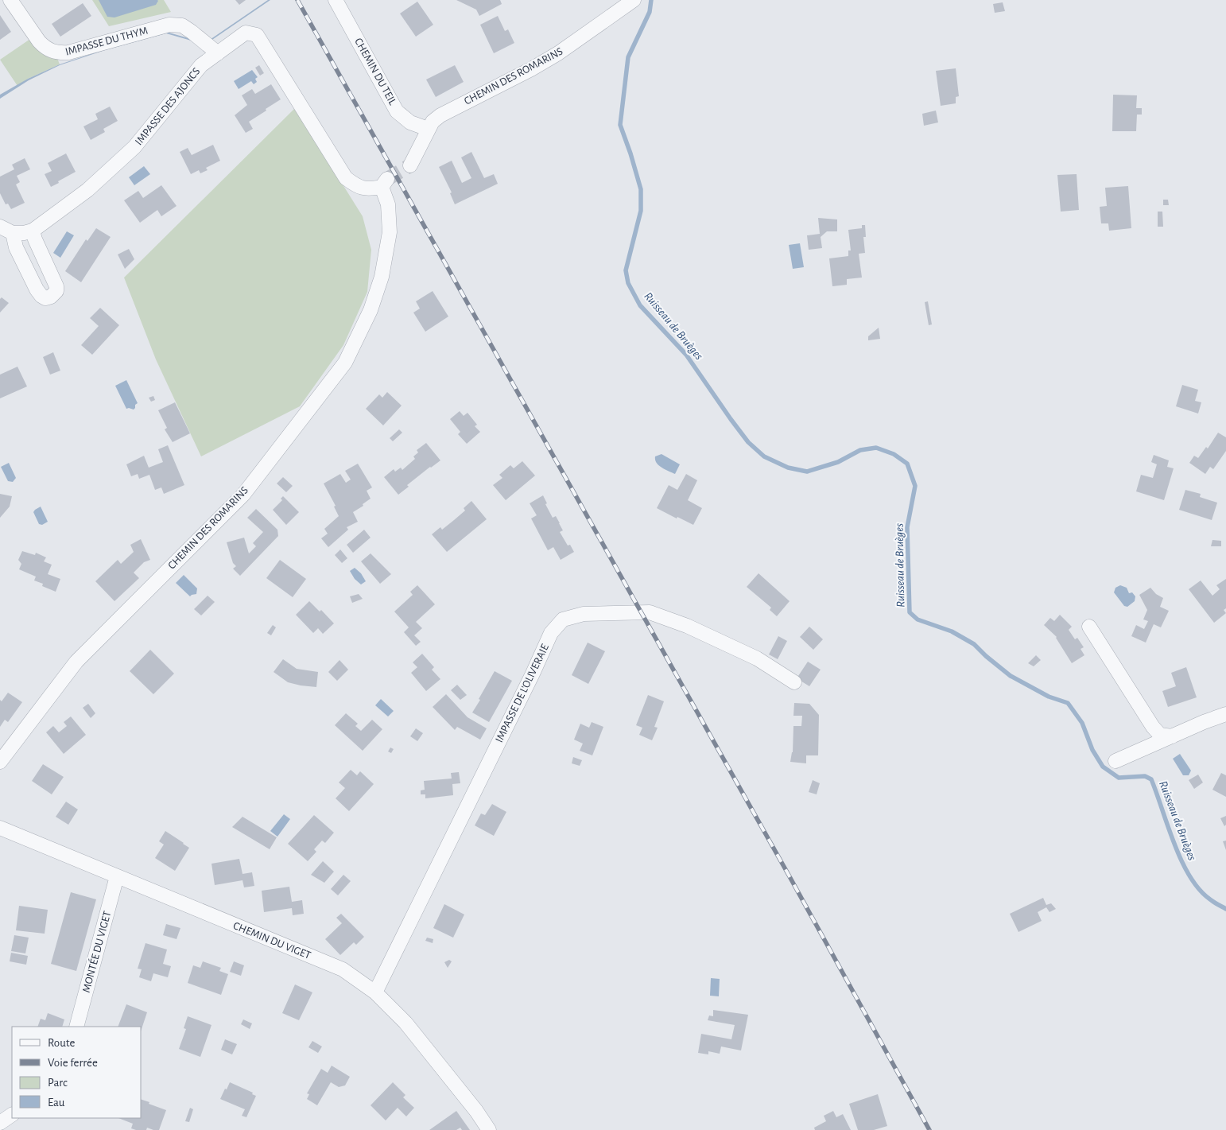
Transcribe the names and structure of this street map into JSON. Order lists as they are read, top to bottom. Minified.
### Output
{"streets":{"street":["IMPASSE DU THYM","CHEMIN DU TEIL","CHEMIN DES ROMARINS","IMPASSE DES AJONCS","IMPASSE DE L'OLIVERAIE","CHEMIN DU VIGET","MONTÉE DU VIGET"]},"crossings":[["IMPASSE DU THYM","IMPASSE DES AJONCS"],["CHEMIN DU TEIL","CHEMIN DES ROMARINS"],["CHEMIN DES ROMARINS","IMPASSE DES AJONCS"],["IMPASSE DE L'OLIVERAIE","CHEMIN DU VIGET"],["CHEMIN DU VIGET","MONTÉE DU VIGET"]],"water":["Ruisseau de Bruèges"],"legend":["Route","Voie ferrée","Parc","Eau"]}
